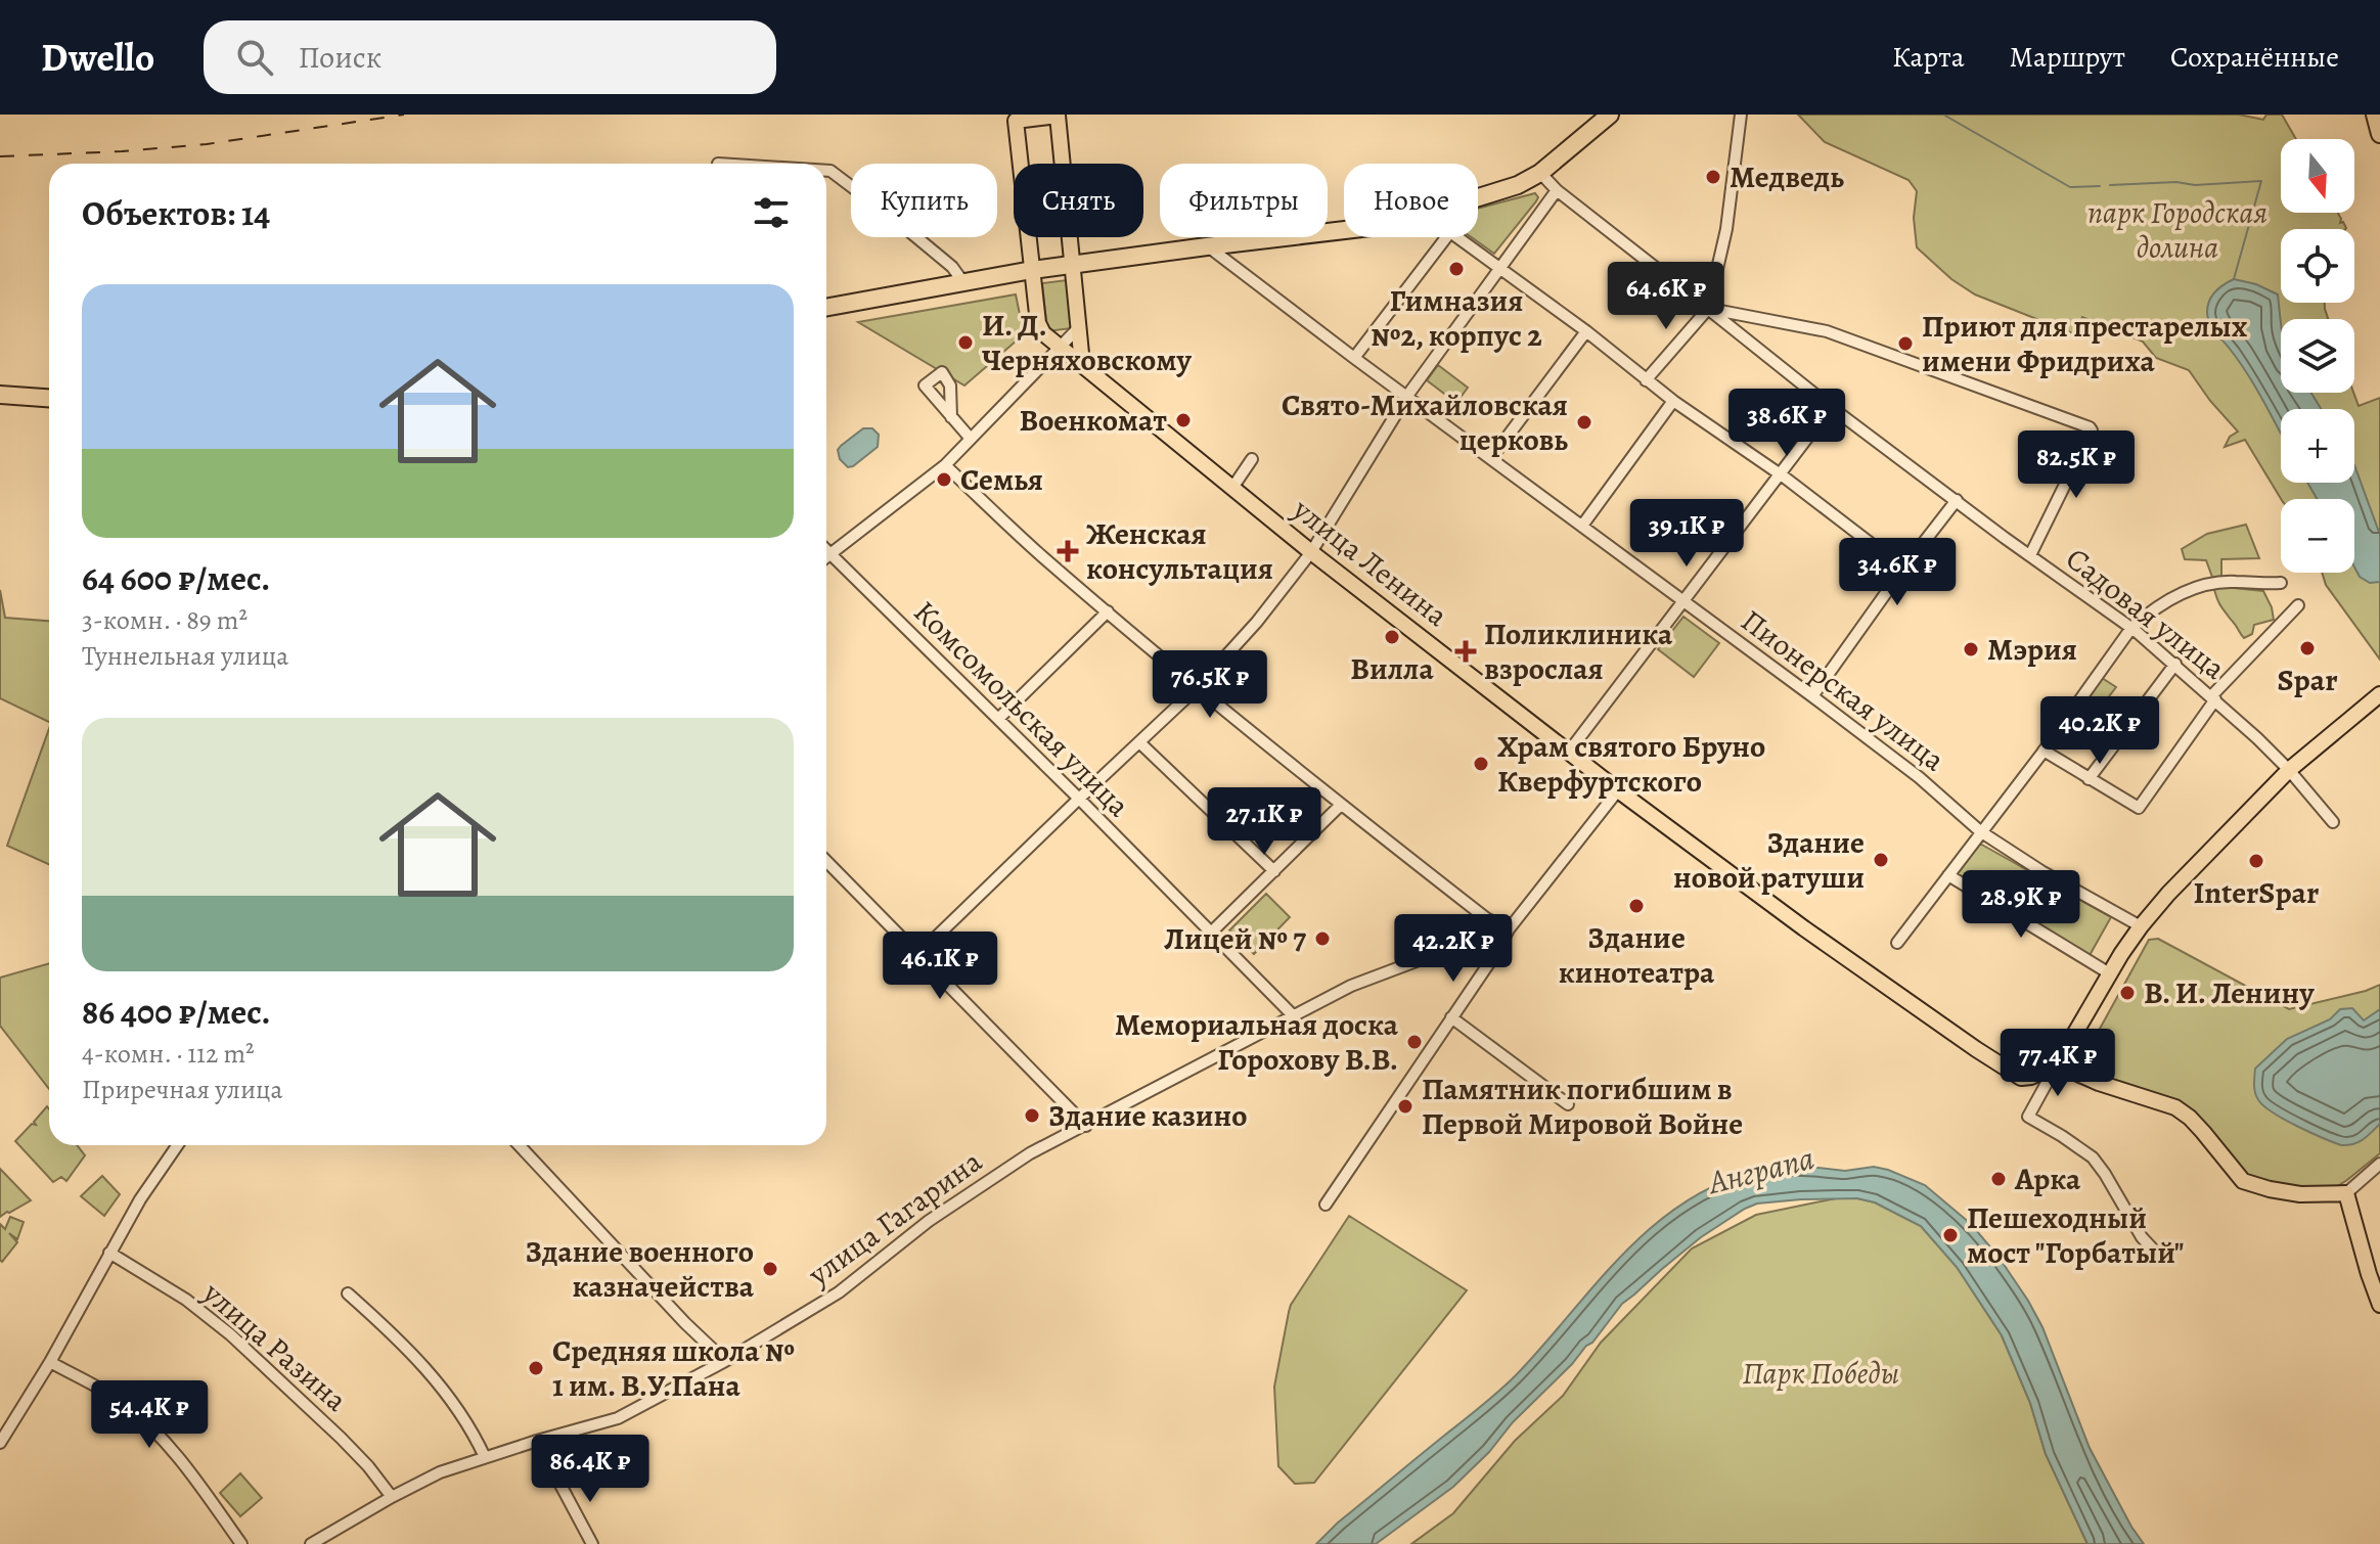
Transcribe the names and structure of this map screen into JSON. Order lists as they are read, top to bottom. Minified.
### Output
{"streets":{"main road":["улица Ленина"],"street":["Садовая улица","Пионерская улица","Комсомольская улица","улица Гагарина","улица Разина"]},"crossings":[["Комсомольская улица","улица Гагарина"],["улица Гагарина","улица Разина"]],"water":["Анграпа"],"parks":["парк Городская долина","Парк Победы"],"places":{"other":["Медведь","Гимназия №2, корпус 2","И. Д. Черняховскому","Приют для престарелых имени Фридриха","Военкомат","Свято-Михайловская церковь","Семья","Вилла","Spar","Мэрия","Храм святого Бруно Кверфуртского","Здание новой ратуши","InterSpar","Здание кинотеатра","Лицей № 7","В. И. Ленину","Мемориальная доска Горохову В.В.","Памятник погибшим в Первой Мировой Войне","Здание казино","Арка","Пешеходный мост \"Горбатый\"","Здание военного казначейства","Средняя школа № 1 им. В.У.Пана"],"health":["Женская консультация","Поликлиника взрослая"]},"north":"bottom","page":{"header":"Dwello","search":"Поиск","nav":["Карта","Маршрут","Сохранённые"],"map_buttons":["+","−"],"chip":["Купить","Снять","Фильтры","Новое"],"heading":"Объектов: 14","price":["64.6K ₽","38.6K ₽","82.5K ₽","39.1K ₽","34.6K ₽","76.5K ₽","40.2K ₽","27.1K ₽","28.9K ₽","42.2K ₽","46.1K ₽","77.4K ₽","54.4K ₽","86.4K ₽"],"list":[{"name":"64 600 ₽/мес.","note":"3-комн. · 89 m² · Туннельная улица"},{"name":"86 400 ₽/мес.","note":"4-комн. · 112 m² · Приречная улица"}]}}
